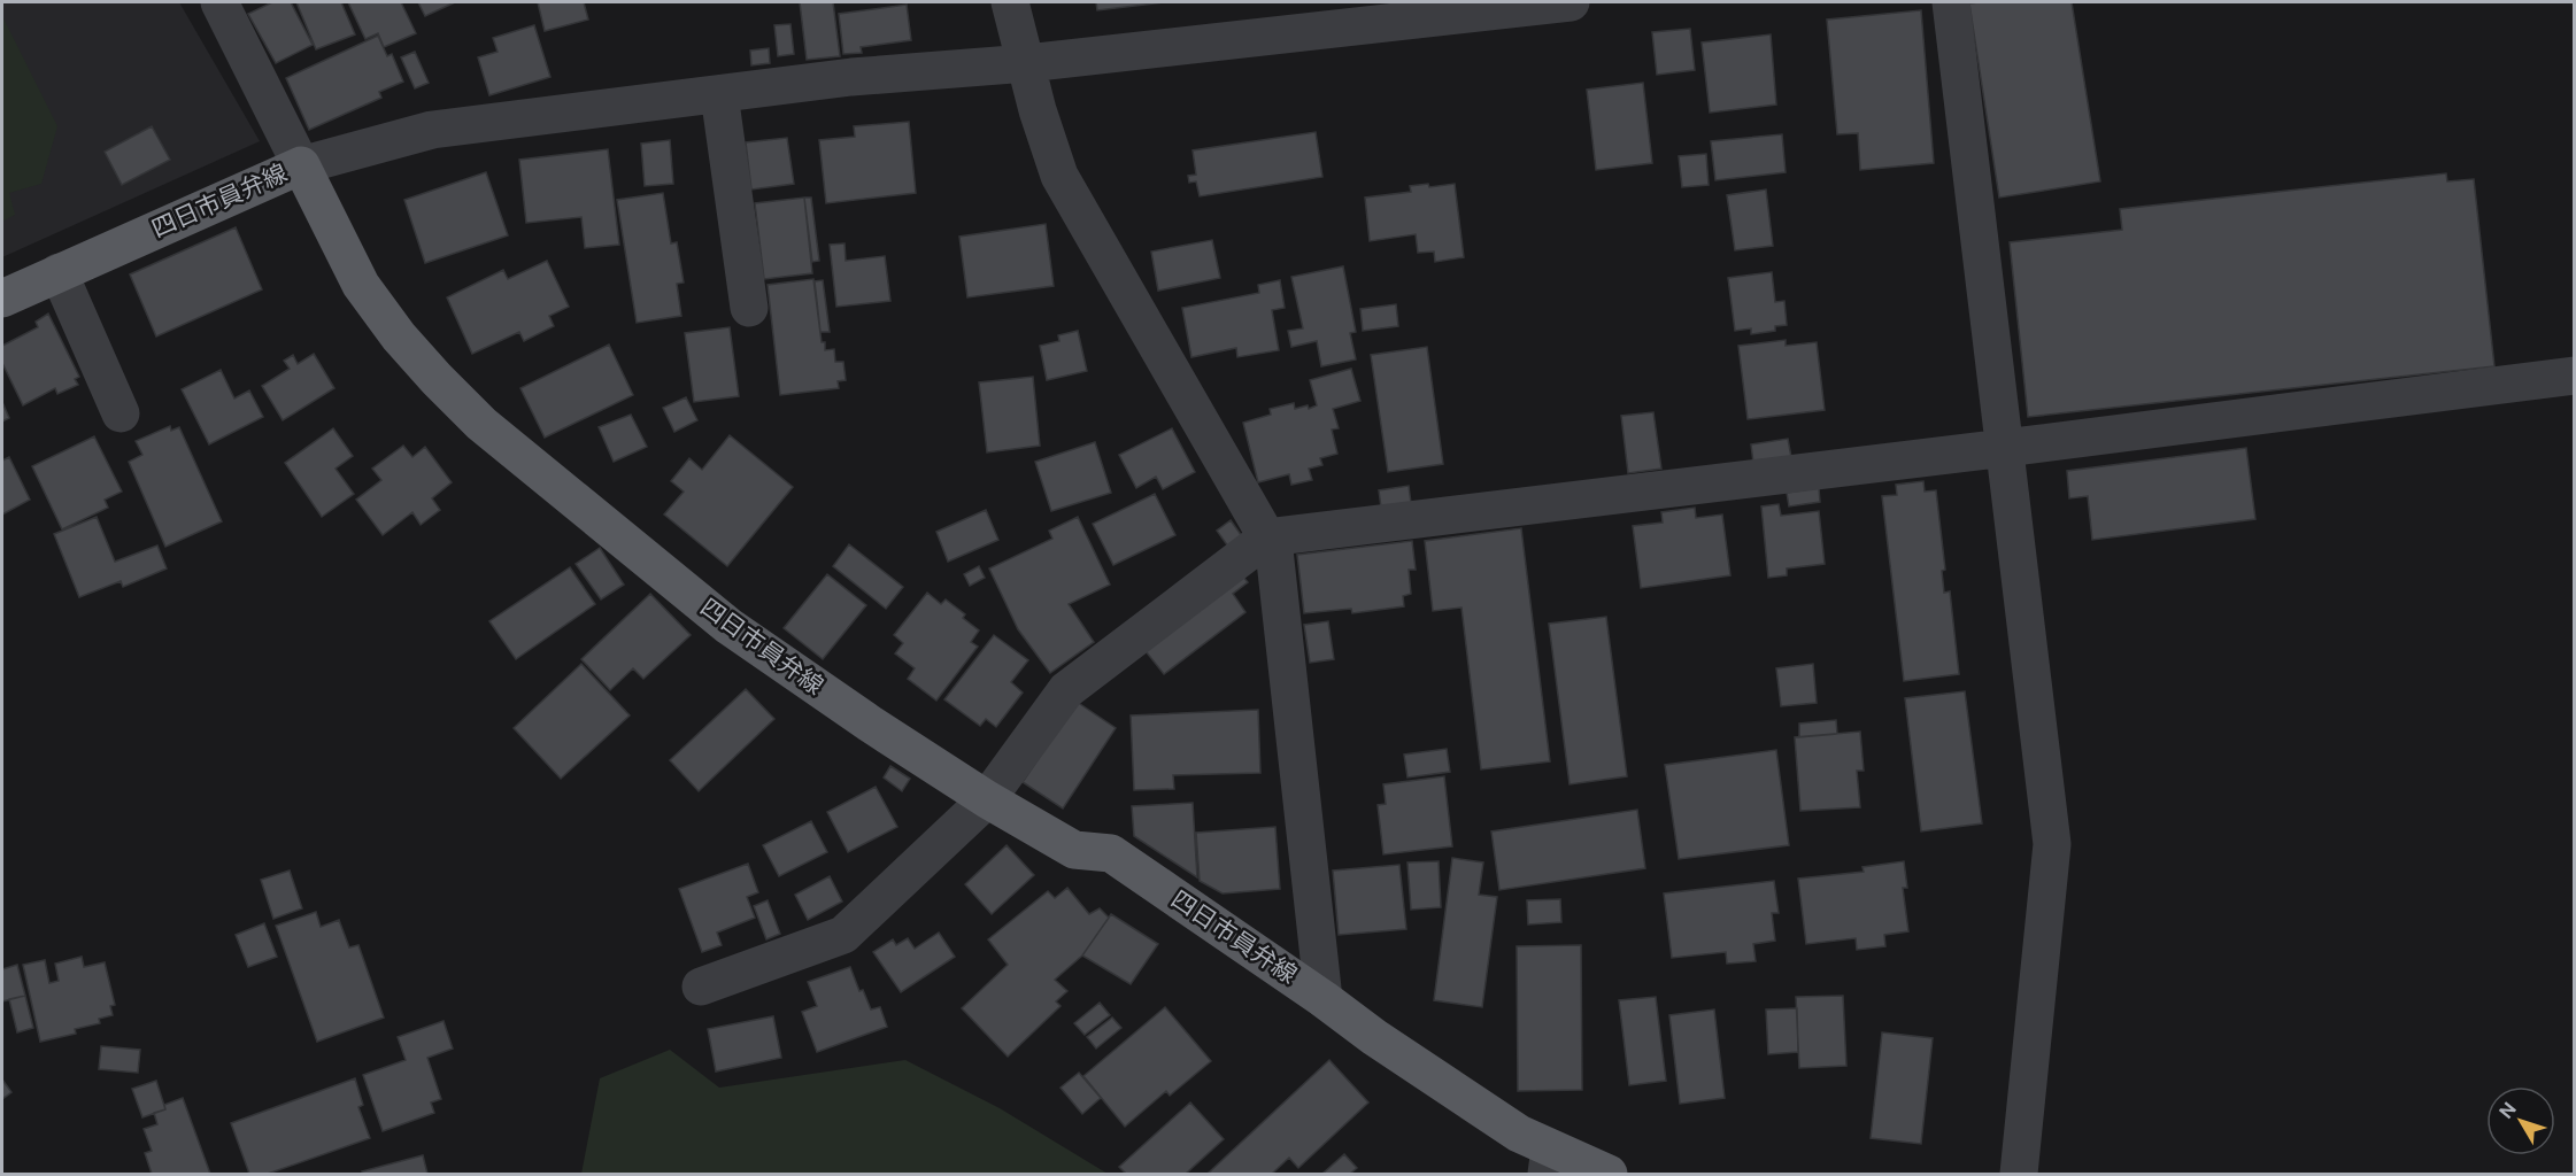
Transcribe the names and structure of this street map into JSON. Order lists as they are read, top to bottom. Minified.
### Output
{"streets":{"main road":["四日市員弁線"]},"north":"top left"}
